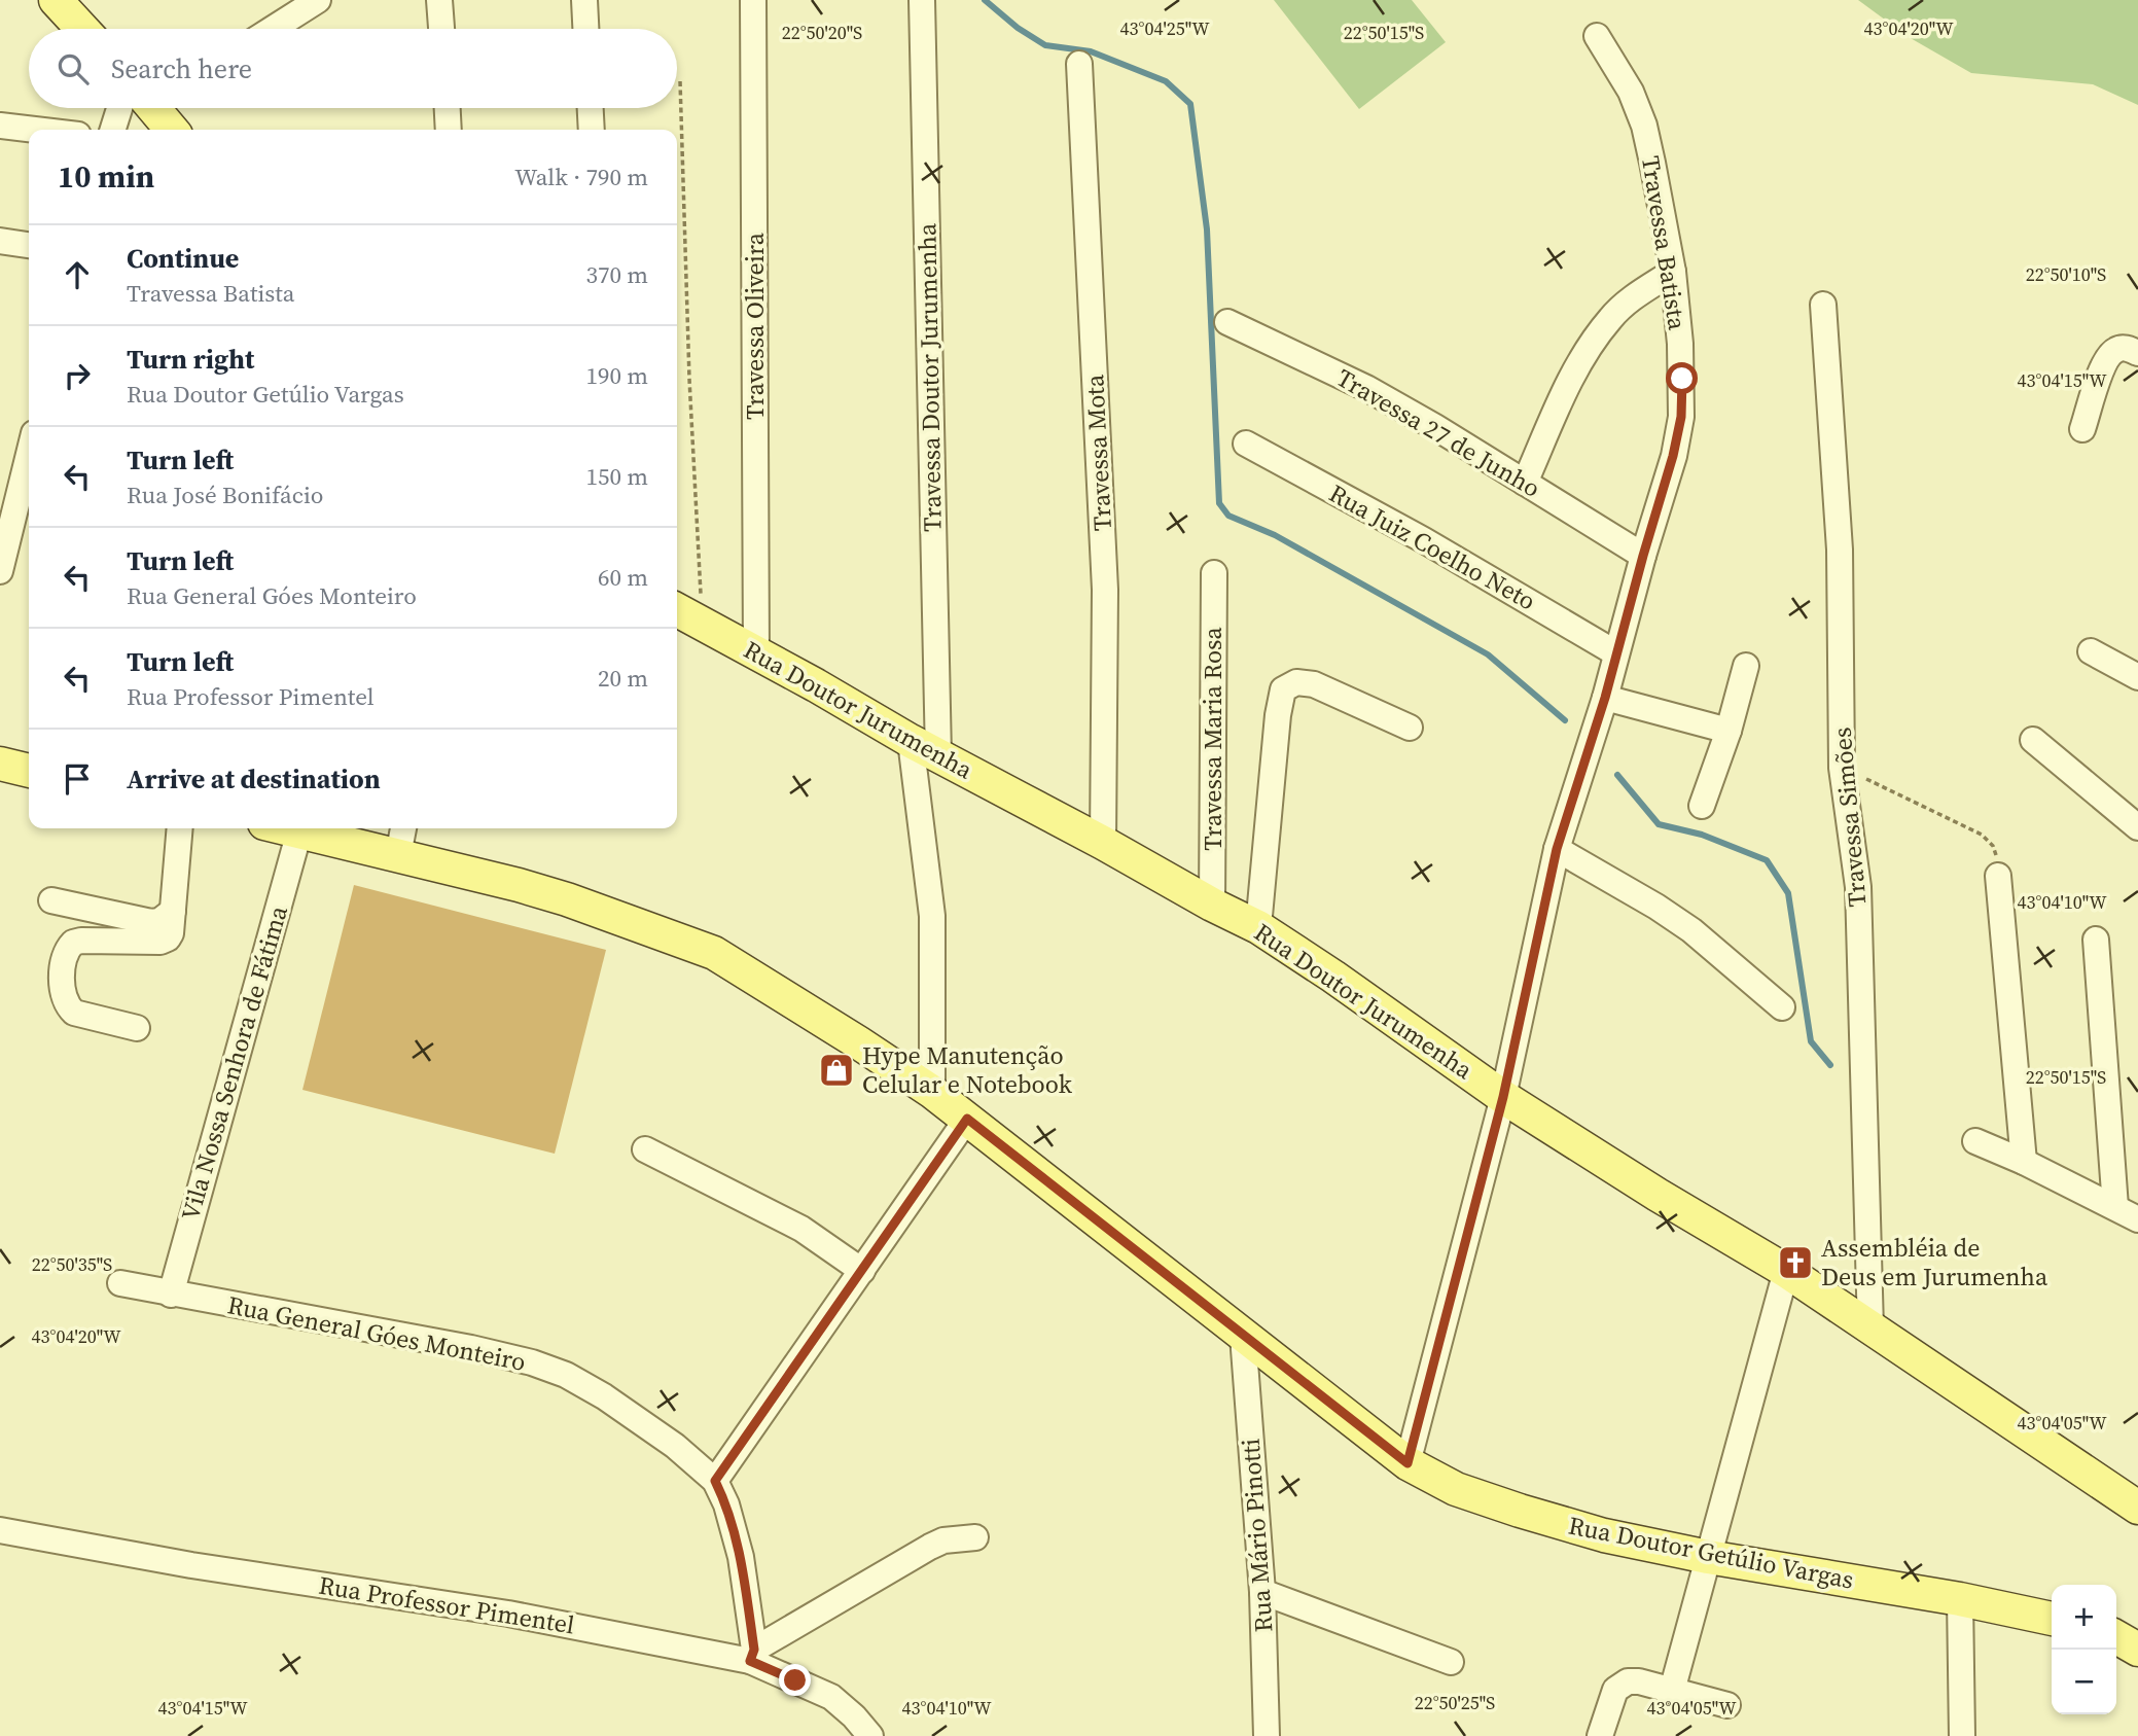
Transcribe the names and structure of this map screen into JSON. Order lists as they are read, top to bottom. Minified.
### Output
{"streets":{"main road":["Rua Doutor Jurumenha","Rua Doutor Getúlio Vargas"],"street":["Travessa Batista","Travessa Oliveira","Travessa Doutor Jurumenha","Travessa 27 de Junho","Travessa Mota","Rua Juiz Coelho Neto","Travessa Maria Rosa","Travessa Simões","Vila Nossa Senhora de Fátima","Rua General Góes Monteiro","Rua Mário Pinotti","Rua Professor Pimentel"]},"crossings":[["Travessa Batista","Travessa 27 de Junho"],["Travessa Batista","Rua Juiz Coelho Neto"],["Travessa Batista","Rua Doutor Jurumenha"],["Travessa Batista","Rua Doutor Getúlio Vargas"],["Travessa Oliveira","Rua Doutor Jurumenha"],["Travessa Doutor Jurumenha","Rua Doutor Jurumenha"],["Travessa Doutor Jurumenha","Rua Doutor Getúlio Vargas"],["Travessa Mota","Rua Doutor Jurumenha"],["Rua Doutor Jurumenha","Travessa Maria Rosa"],["Rua Doutor Jurumenha","Travessa Simões"],["Vila Nossa Senhora de Fátima","Rua General Góes Monteiro"],["Vila Nossa Senhora de Fátima","Rua Doutor Getúlio Vargas"],["Rua General Góes Monteiro","Rua Professor Pimentel"],["Rua Mário Pinotti","Rua Doutor Getúlio Vargas"]],"places":{"shop":["Hype Manutenção Celular e Notebook"],"church":["Assembléia de Deus em Jurumenha"]},"page":{"search":"Search here","heading":["10 min","Walk · 790 m"],"list":[["Continue","Travessa Batista","370 m"],["Turn right","Rua Doutor Getúlio Vargas","190 m"],["Turn left","Rua José Bonifácio","150 m"],["Turn left","Rua General Góes Monteiro","60 m"],["Turn left","Rua Professor Pimentel","20 m"],"Arrive at destination"],"map_buttons":["+","−"]},"coordinates":["43°04'20\"W","43°04'25\"W","22°50'20\"S","22°50'15\"S","22°50'10\"S","43°04'15\"W","43°04'10\"W","22°50'35\"S","43°04'05\"W","22°50'25\"S"]}
